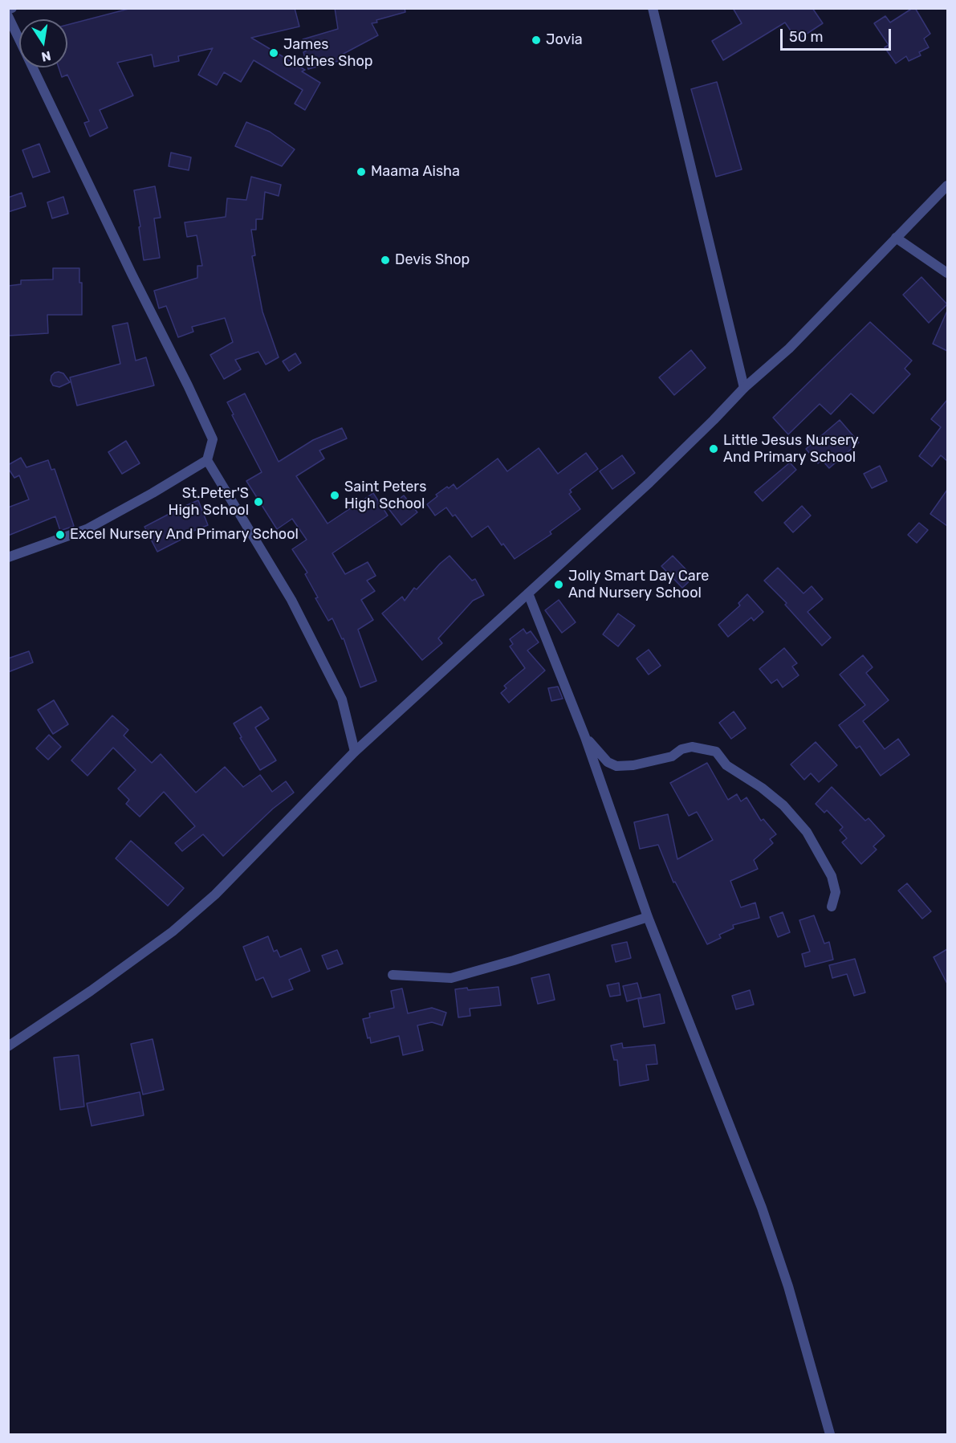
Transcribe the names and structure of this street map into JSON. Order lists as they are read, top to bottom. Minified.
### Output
{"places":["Jovia","James Clothes Shop","Maama Aisha","Devis Shop","Little Jesus Nursery And Primary School","Saint Peters High School","St.Peter'S High School","Excel Nursery And Primary School","Jolly Smart Day Care And Nursery School"],"scale_bar":"50 m","north":"bottom"}
